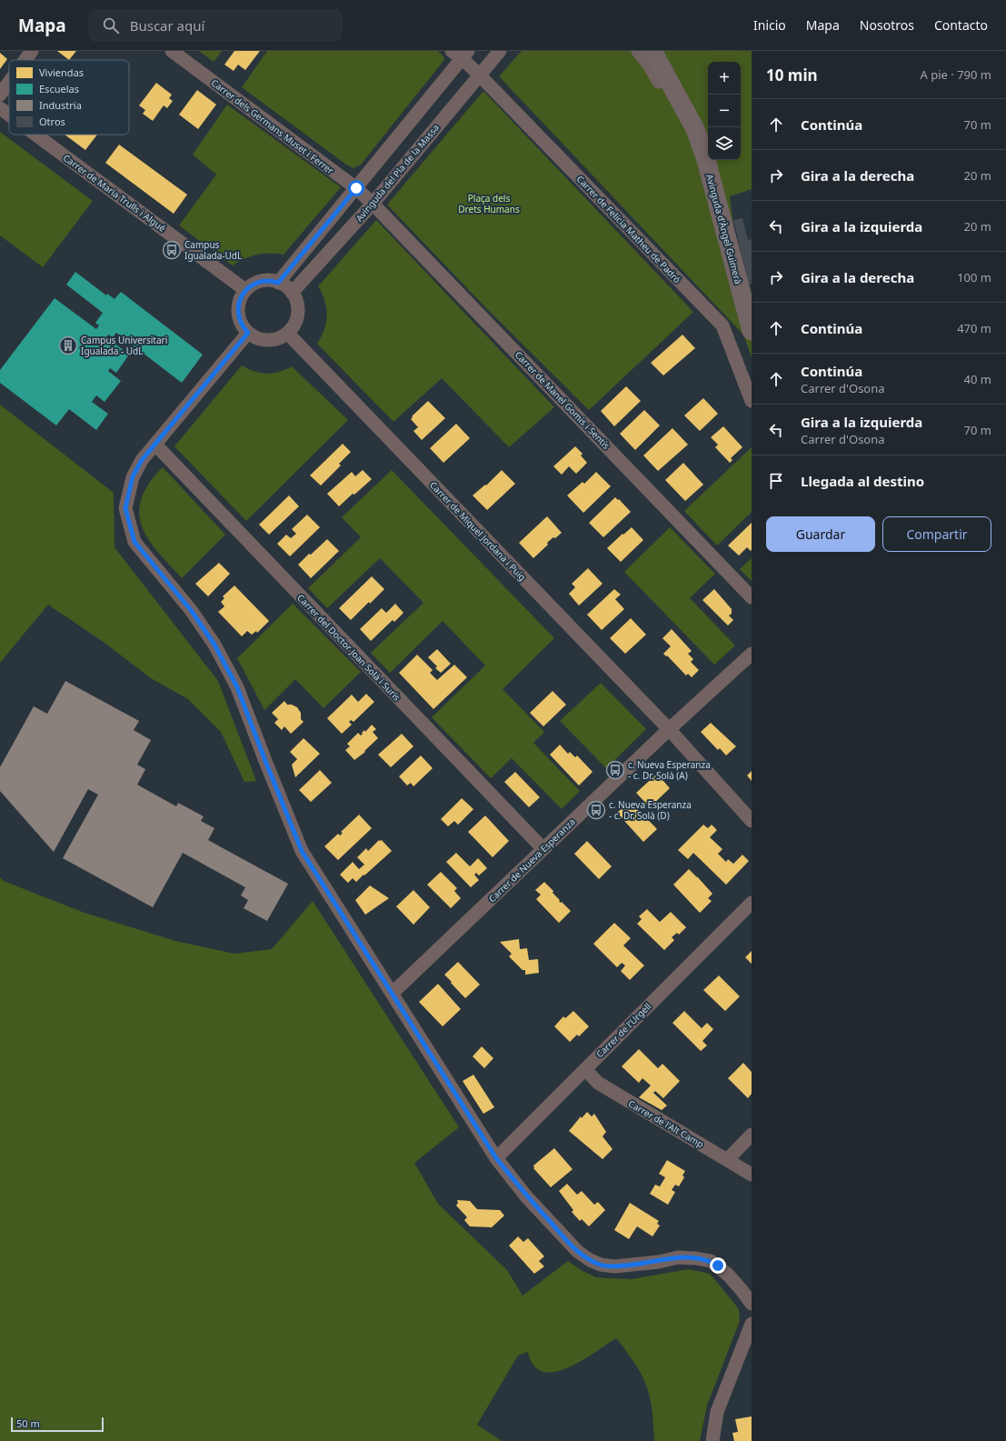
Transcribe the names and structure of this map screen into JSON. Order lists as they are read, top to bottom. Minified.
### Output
{"streets":{"street":["Carrer dels Germans Muset i Ferrer","Avinguda del Pla de la Massa","Carrer de Maria Trulls i Algué","Carrer de Felícia Matheu de Padró","Avinguda d'Àngel Guimerà","Carrer de Manel Gomis i Sentís","Carrer de Miquel Jordana i Puig","Carrer del Doctor Joan Solà i Surís","Carrer de Nueva Esperanza","Carrer de l'Urgell","Carrer de l'Alt Camp"]},"crossings":[["Carrer dels Germans Muset i Ferrer","Avinguda del Pla de la Massa"],["Carrer dels Germans Muset i Ferrer","Carrer de Manel Gomis i Sentís"],["Avinguda del Pla de la Massa","Carrer de Maria Trulls i Algué"],["Avinguda del Pla de la Massa","Carrer de Felícia Matheu de Padró"],["Avinguda del Pla de la Massa","Carrer de Manel Gomis i Sentís"],["Avinguda del Pla de la Massa","Carrer de Miquel Jordana i Puig"],["Carrer de Maria Trulls i Algué","Carrer de Miquel Jordana i Puig"],["Carrer de Miquel Jordana i Puig","Carrer de Nueva Esperanza"],["Carrer del Doctor Joan Solà i Surís","Carrer de Nueva Esperanza"],["Carrer de l'Urgell","Carrer de l'Alt Camp"]],"parks":["Plaça dels Drets Humans"],"places":{"bus stop":["Campus Igualada-UdL","c. Nueva Esperanza - c. Dr. Solà (A)","c. Nueva Esperanza - c. Dr. Solà (D)"],"building":["Campus Universitari Igualada - UdL"]},"legend":["Viviendas","Escuelas","Industria","Otros"],"scale_bar":"50 m","page":{"header":"Mapa","search":"Buscar aquí","nav":["Inicio","Mapa","Nosotros","Contacto"],"heading":["10 min","A pie · 790 m"],"map_buttons":["+","−"],"list":[["Continúa","70 m"],["Gira a la derecha","20 m"],["Gira a la izquierda","20 m"],["Gira a la derecha","100 m"],["Continúa","470 m"],["Continúa","Carrer d'Osona","40 m"],["Gira a la izquierda","Carrer d'Osona","70 m"],"Llegada al destino"],"buttons":["Guardar","Compartir"],"scale":"50 m"}}
